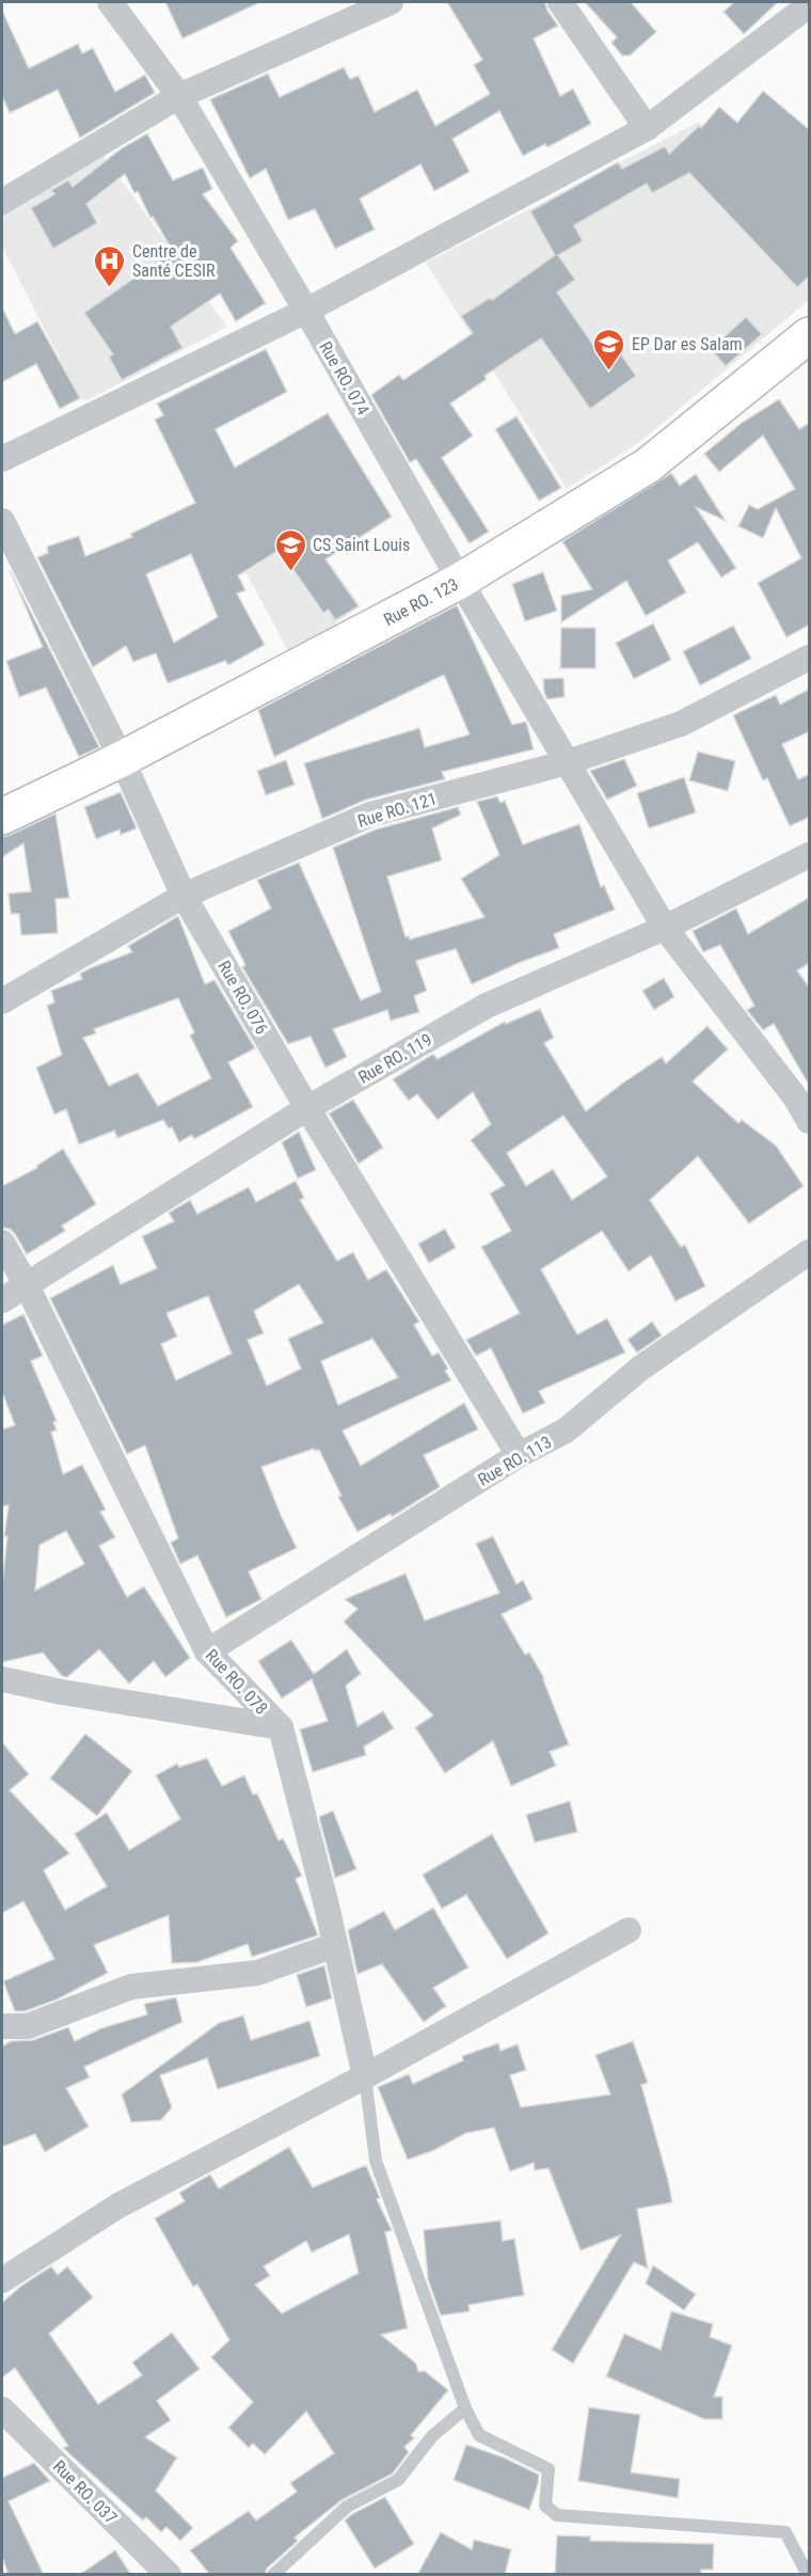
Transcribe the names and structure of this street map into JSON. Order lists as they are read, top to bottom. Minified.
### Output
{"streets":{"street":["Rue RO. 074","Rue RO. 123","Rue RO. 121","Rue RO. 076","Rue RO. 119","Rue RO. 113","Rue RO. 078","Rue RO. 037"]},"crossings":[["Rue RO. 074","Rue RO. 123"],["Rue RO. 074","Rue RO. 121"],["Rue RO. 074","Rue RO. 119"],["Rue RO. 123","Rue RO. 076"],["Rue RO. 121","Rue RO. 076"],["Rue RO. 076","Rue RO. 119"],["Rue RO. 076","Rue RO. 113"],["Rue RO. 119","Rue RO. 078"],["Rue RO. 113","Rue RO. 078"]],"places":{"hospital":["Centre de Santé CESIR"],"school or university":["EP Dar es Salam","CS Saint Louis"]}}
